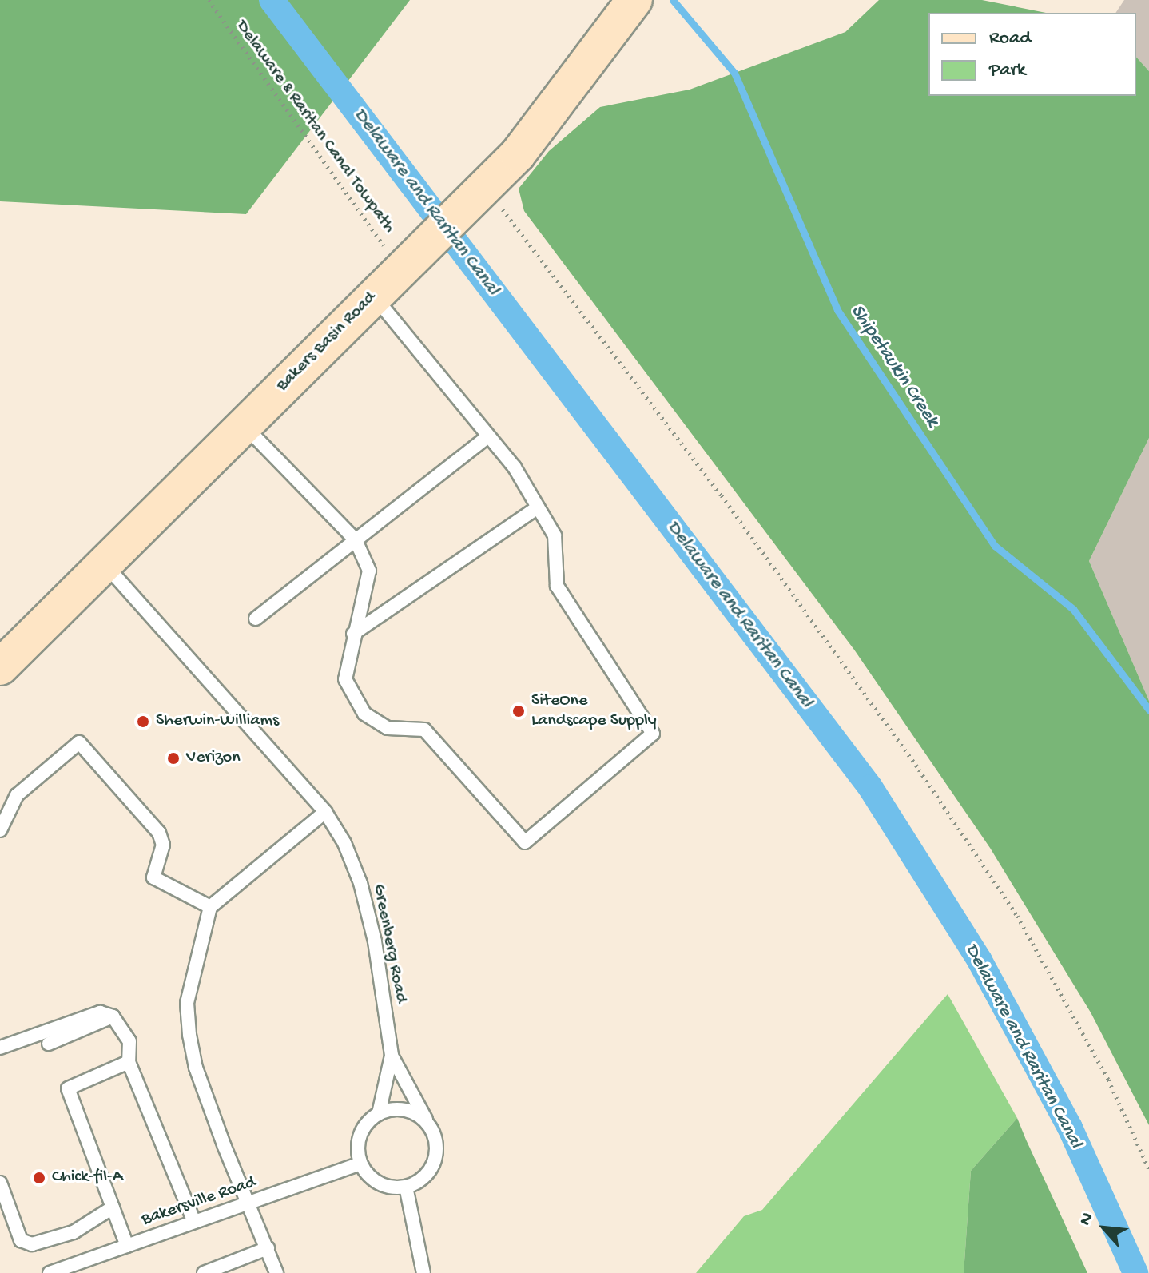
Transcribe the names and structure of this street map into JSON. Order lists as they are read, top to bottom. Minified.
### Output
{"streets":{"main road":["Bakers Basin Road"],"lane":["Greenberg Road","Bakersville Road"],"path":["Delaware & Raritan Canal Towpath"]},"crossings":[["Delaware & Raritan Canal Towpath","Bakers Basin Road"],["Bakers Basin Road","Greenberg Road"],["Greenberg Road","Bakersville Road"]],"water":["Delaware and Raritan Canal","Shipetaukin Creek"],"places":["SiteOne Landscape Supply","Sherwin-Williams","Verizon","Chick-fil-A"],"legend":["Road","Park"],"north":"top left"}
